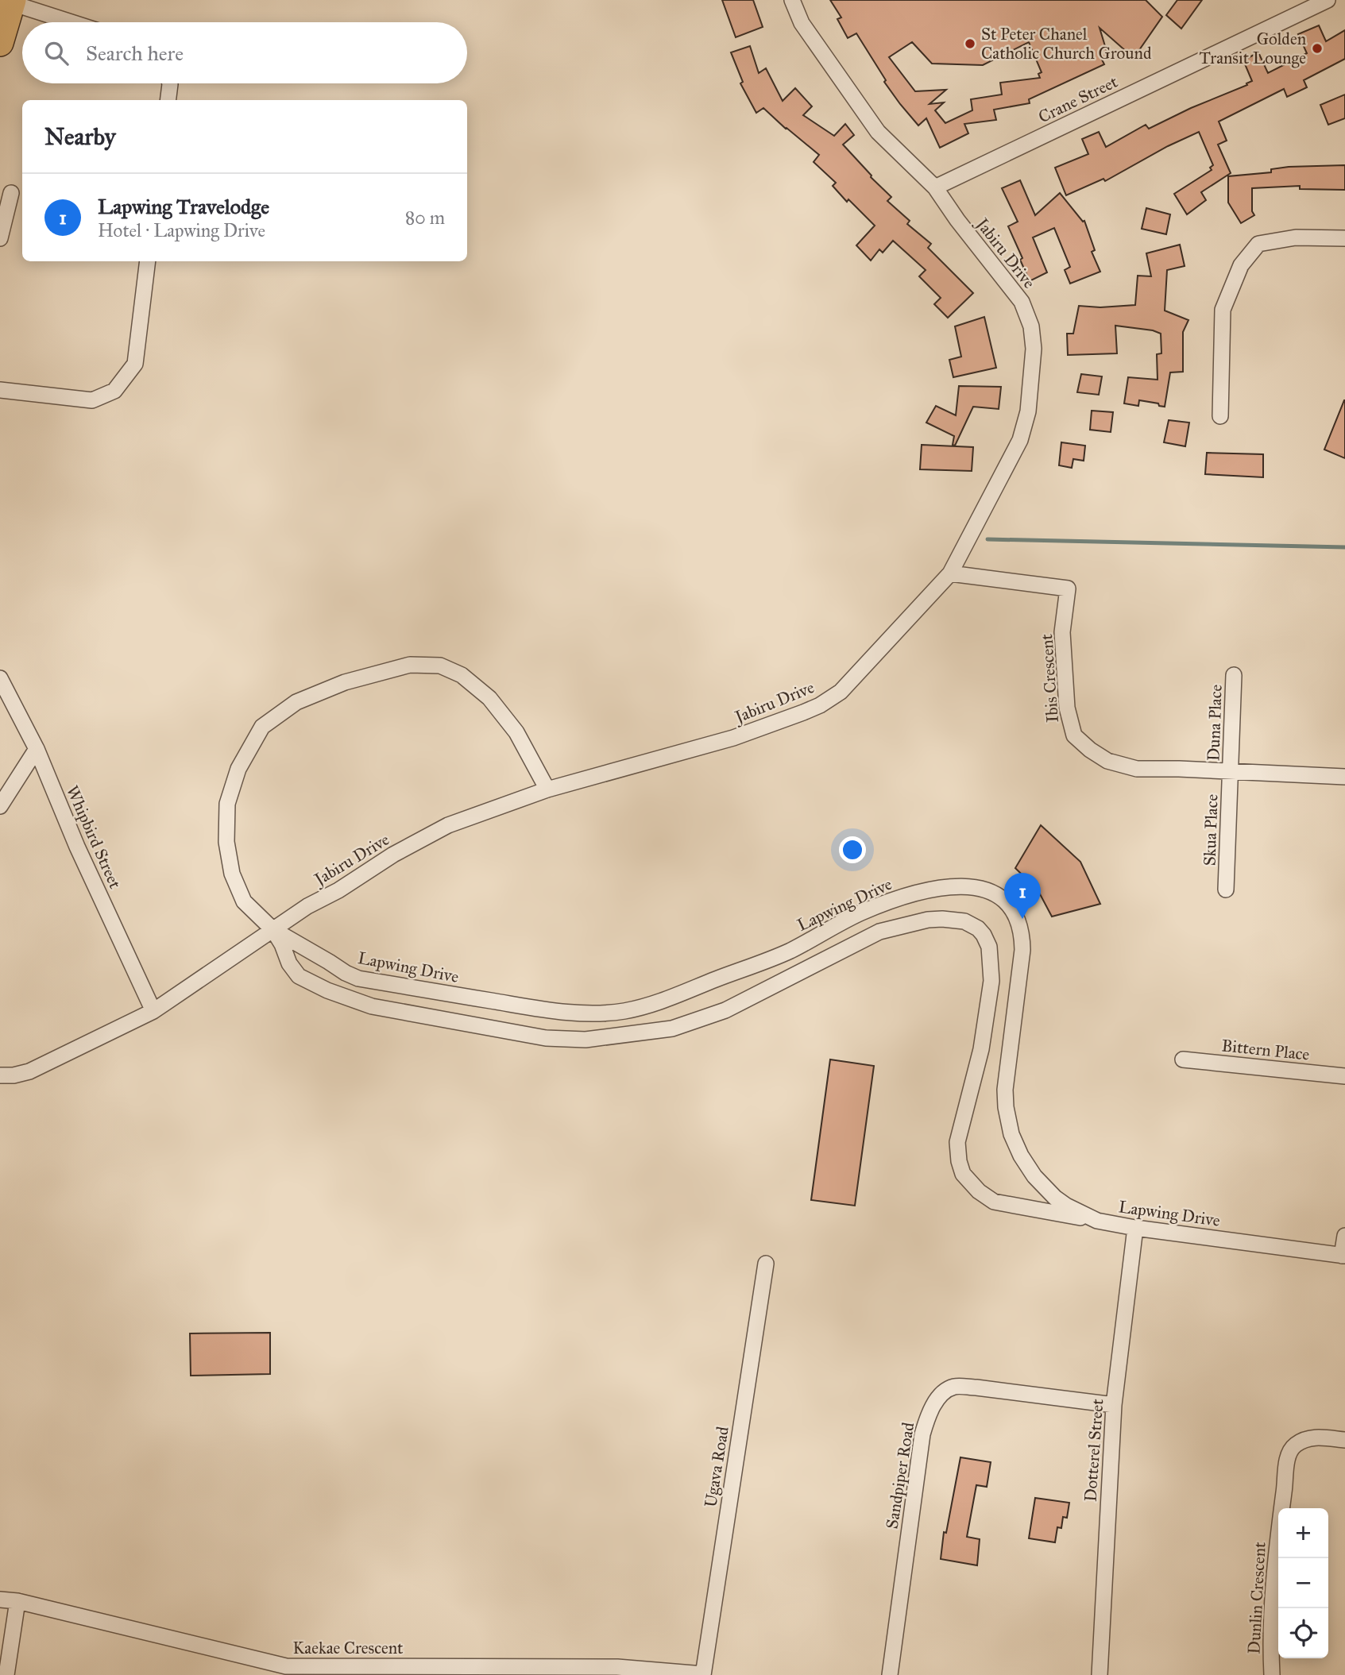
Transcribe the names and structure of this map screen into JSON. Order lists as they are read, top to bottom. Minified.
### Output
{"streets":{"street":["Crane Street","Jabiru Drive","Ibis Crescent","Duna Place","Skua Place","Whipbird Street","Lapwing Drive","Bittern Place","Dotterel Street","Ugava Road","Sandpiper Road","Dunlin Crescent","Kaekae Crescent"]},"crossings":[["Crane Street","Jabiru Drive"],["Jabiru Drive","Ibis Crescent"],["Jabiru Drive","Whipbird Street"],["Jabiru Drive","Lapwing Drive"],["Ibis Crescent","Duna Place"],["Ibis Crescent","Skua Place"],["Duna Place","Skua Place"],["Lapwing Drive","Dotterel Street"],["Dotterel Street","Sandpiper Road"],["Ugava Road","Kaekae Crescent"]],"places":["St Peter Chanel Catholic Church Ground","Golden Transit Lounge"],"page":{"search":"Search here","heading":"Nearby","list":[{"mark":"1","name":"Lapwing Travelodge","note":"Hotel · Lapwing Drive","value":"80 m"}],"pins":"1","map_buttons":["+","−"]}}
